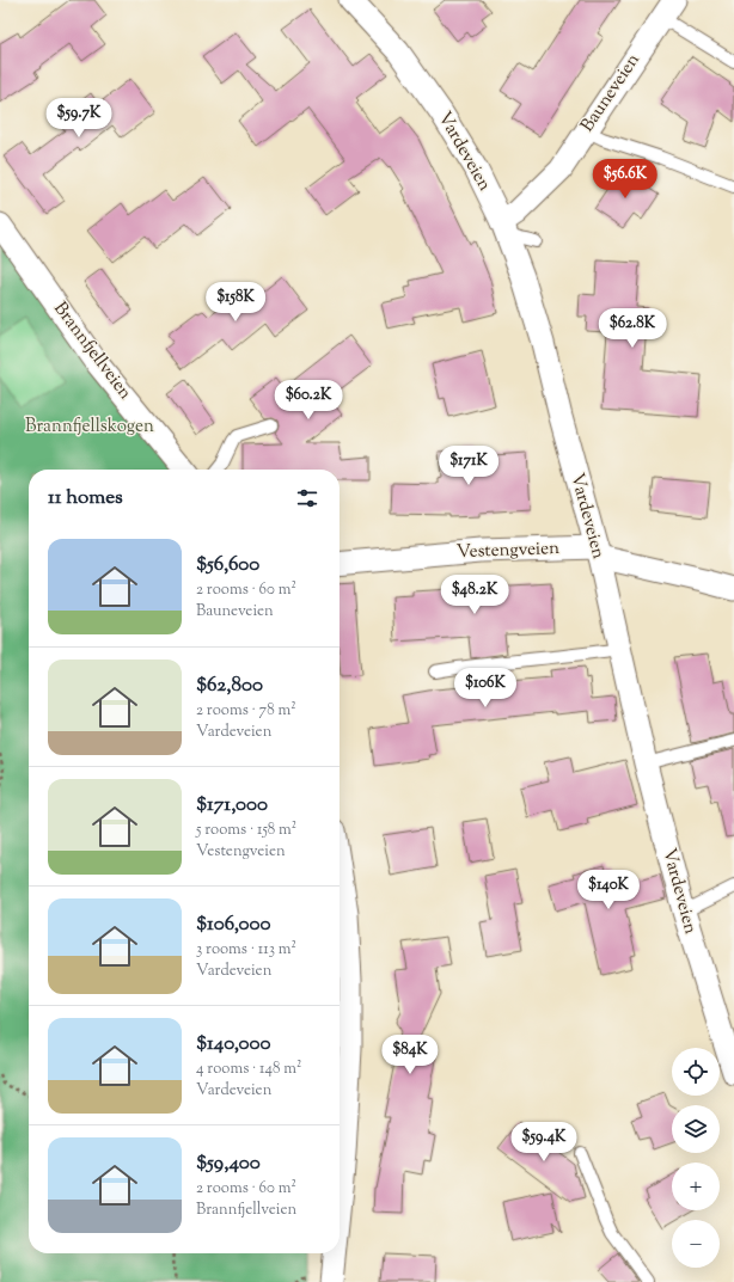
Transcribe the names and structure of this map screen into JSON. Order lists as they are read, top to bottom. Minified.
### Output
{"streets":{"street":["Bauneveien","Vardeveien","Brannfjellveien","Vestengveien"]},"crossings":[["Bauneveien","Vardeveien"],["Vardeveien","Vestengveien"]],"parks":["Brannfjellskogen"],"page":{"price":["$59.7K","$56.6K","$158K","$62.8K","$60.2K","$171K","$48.2K","$106K","$140K","$84K","$59.4K"],"heading":"11 homes","list":[{"name":"$56,600","note":"2 rooms · 60 m² · Bauneveien"},{"name":"$62,800","note":"2 rooms · 78 m² · Vardeveien"},{"name":"$171,000","note":"5 rooms · 158 m² · Vestengveien"},{"name":"$106,000","note":"3 rooms · 113 m² · Vardeveien"},{"name":"$140,000","note":"4 rooms · 148 m² · Vardeveien"},{"name":"$59,400","note":"2 rooms · 60 m² · Brannfjellveien"}],"map_buttons":["+","−"]}}
